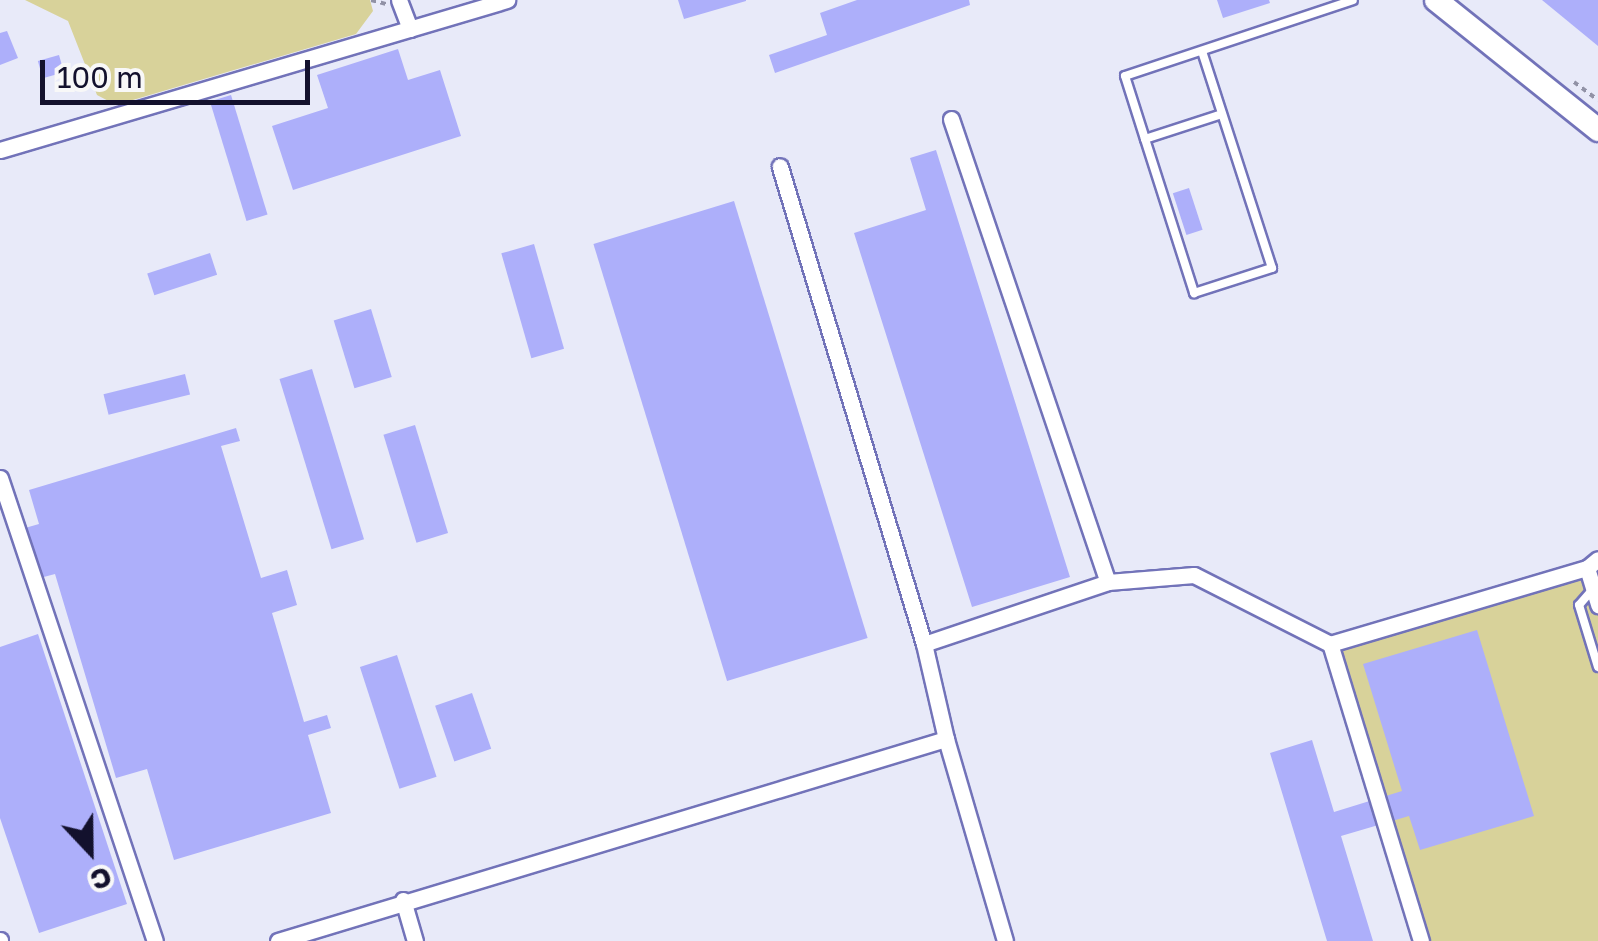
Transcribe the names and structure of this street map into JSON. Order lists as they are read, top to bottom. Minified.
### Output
{"scale_bar":"100 m","north":"bottom"}
